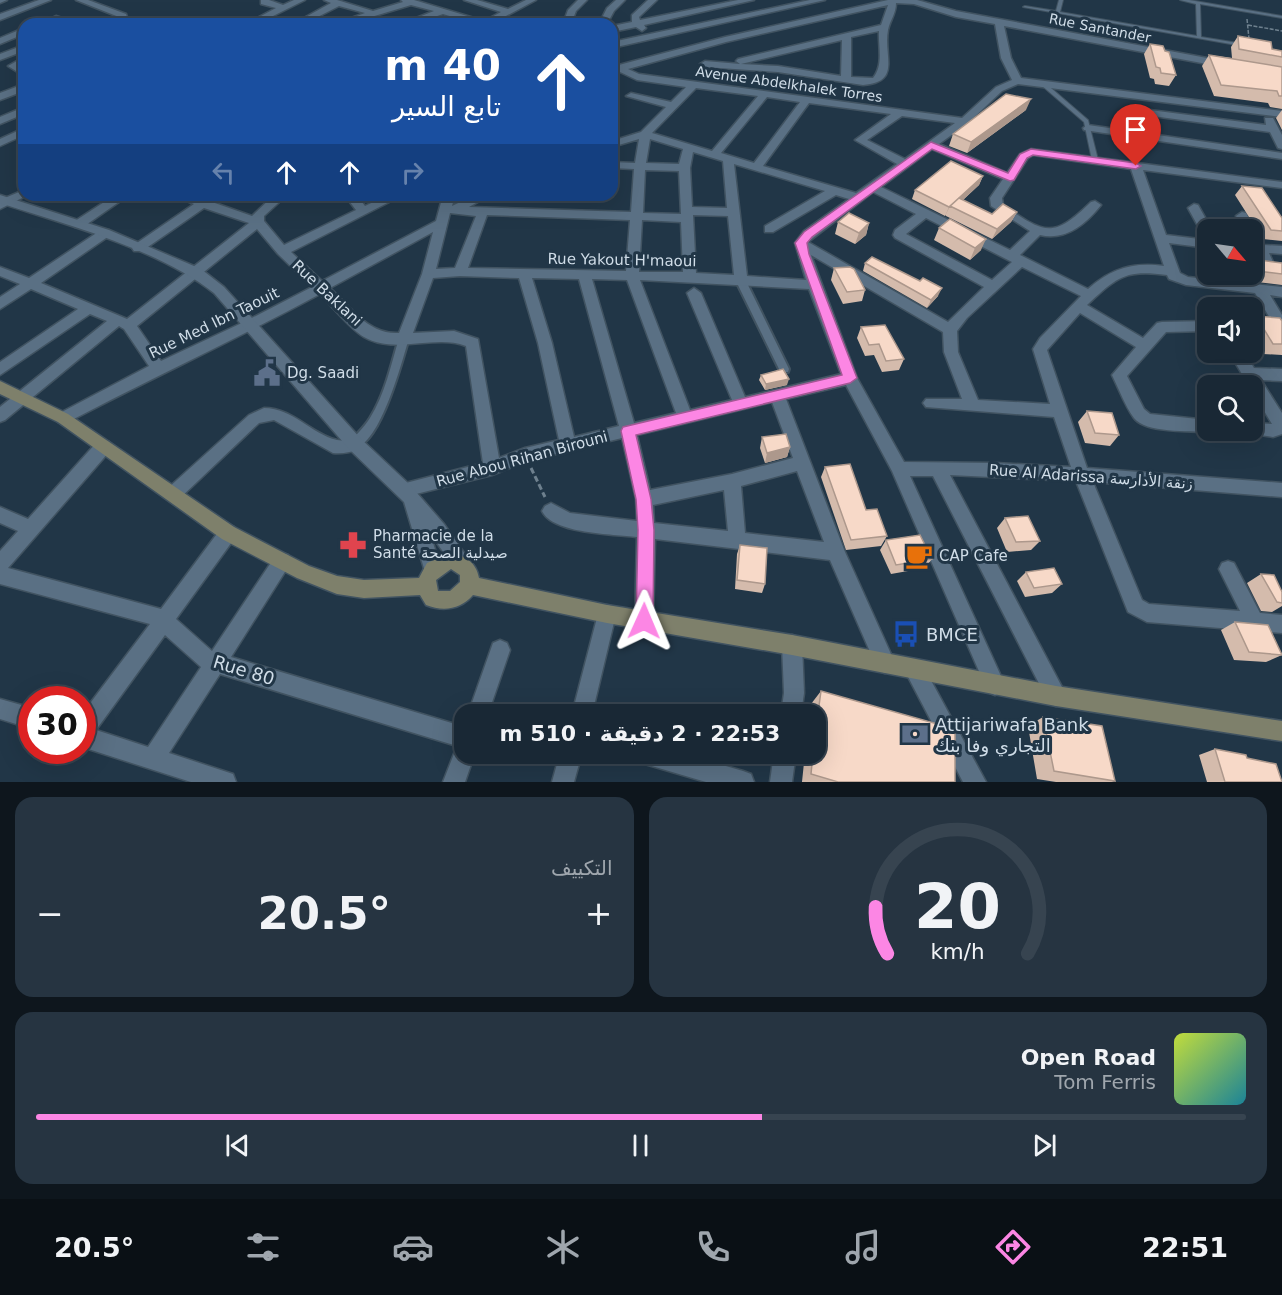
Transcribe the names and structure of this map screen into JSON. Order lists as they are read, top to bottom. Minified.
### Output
{"streets":{"street":["Rue Santander","Avenue Abdelkhalek Torres","Rue Yakout H'maoui","Rue Baklani","Rue Med Ibn Taouit","Rue Abou Rihan Birouni","Rue Al Adarissa زنقة الأدارسة","Rue 80"]},"crossings":[["Rue Baklani","Rue Med Ibn Taouit"],["Rue Baklani","Rue Abou Rihan Birouni"]],"places":{"public building":["Dg. Saadi"],"pharmacy":["Pharmacie de la Santé صيدلية الصحة"],"cafe":["CAP Cafe"],"bus stop":["BMCE"],"bank":["Attijariwafa Bank التجاري وفا بنك"]},"north":"bottom right","page":{"turn":["40 m","تابع السير"],"limit":"30","trip":"22:53 · 2 دقيقة · 510 m","tile":"التكييف","heat":["−","20.5°","+"],"song":["Open Road","Tom Ferris"],"tabs":["22:51","20.5°"],"gauge":["20","km/h"]}}
